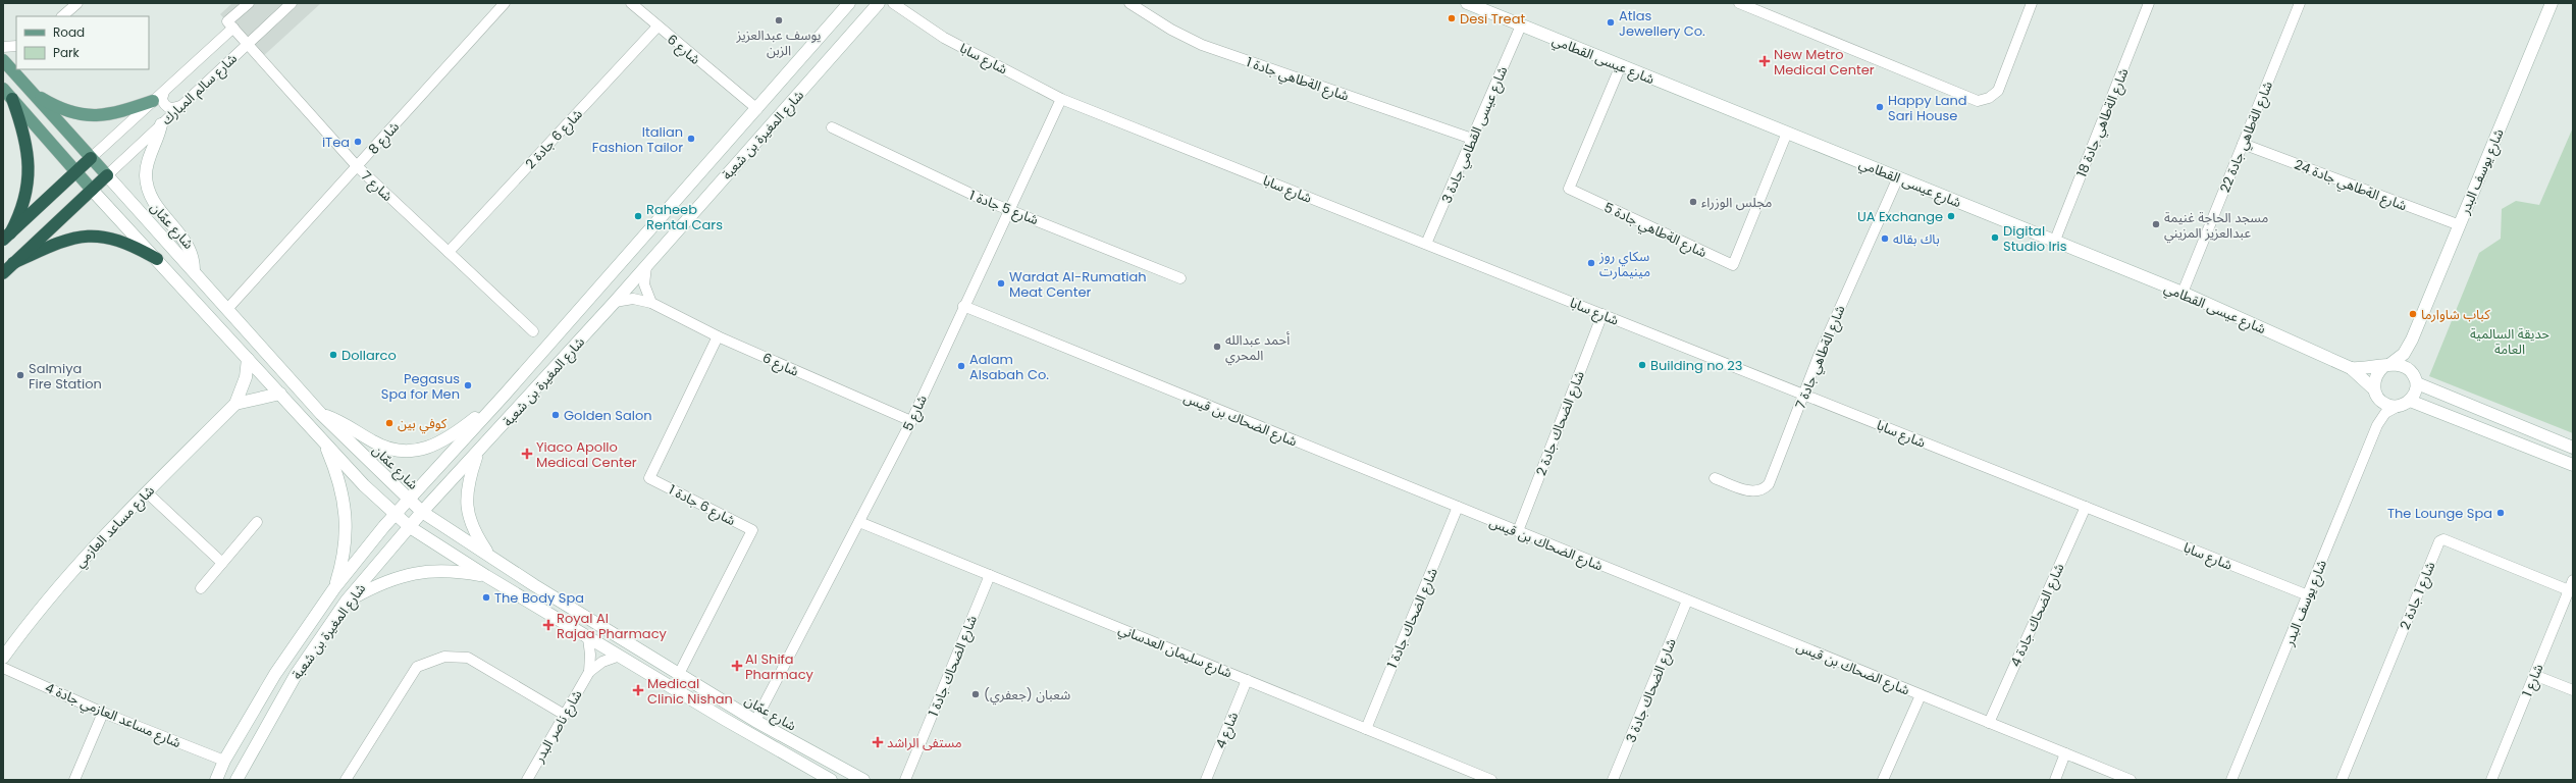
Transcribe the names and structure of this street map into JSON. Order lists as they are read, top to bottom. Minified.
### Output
{"streets":{"main road":["شارع عيسى القطامي","شارع المغيرة بن شعبة","شارع يوسف البدر","شارع عمّان","شارع مساعد العازمي"],"street":["شارع 6","شارع سابا","شارع الةطاهي جادة 1","شارع سالم المبارك","شارع الةطاهي جادة 18","شارع عيسى القطامي جادة 3","شارع الةطاهي جادة 22","شارع 8","شارع 6 جادة 2","شارع الةطاهي جادة 24","شارع 7","شارع 5 جادة 1","شارع الةطاهي جادة 5","شارع الةطاهي جادة 7","شارع 5","شارع الضحاك بن قيس","شارع الضحاك جادة 2","شارع 6 جادة 1","شارع 1 جادة 2","شارع الضحاك جادة 4","شارع الضحاك جادة 1","شارع سليمان العدساني","شارع 1","شارع الضحاك جادة 3","شارع مساعد العازمي جادة 4","شارع ناصر البدر","شارع 4"]},"crossings":[["شارع 6","شارع المغيرة بن شعبة"],["شارع 6","شارع 6 جادة 2"],["شارع 6","شارع 5"],["شارع 6","شارع 6 جادة 1"],["شارع سابا","شارع عيسى القطامي جادة 3"],["شارع سابا","شارع يوسف البدر"],["شارع سابا","شارع الةطاهي جادة 7"],["شارع سابا","شارع 5"],["شارع سابا","شارع الضحاك جادة 2"],["شارع سابا","شارع الضحاك جادة 4"],["شارع عيسى القطامي","شارع الةطاهي جادة 18"],["شارع عيسى القطامي","شارع عيسى القطامي جادة 3"],["شارع عيسى القطامي","شارع الةطاهي جادة 22"],["شارع عيسى القطامي","شارع يوسف البدر"],["شارع عيسى القطامي","شارع الةطاهي جادة 5"],["شارع عيسى القطامي","شارع الةطاهي جادة 7"],["شارع الةطاهي جادة 1","شارع عيسى القطامي جادة 3"],["شارع سالم المبارك","شارع 7"],["شارع سالم المبارك","شارع عمّان"],["شارع المغيرة بن شعبة","شارع عمّان"],["شارع المغيرة بن شعبة","شارع مساعد العازمي جادة 4"],["شارع الةطاهي جادة 22","شارع الةطاهي جادة 24"],["شارع 8","شارع 7"],["شارع 8","شارع عمّان"],["شارع 6 جادة 2","شارع 7"],["شارع يوسف البدر","شارع الةطاهي جادة 24"],["شارع 5 جادة 1","شارع 5"],["شارع عمّان","شارع 5"],["شارع عمّان","شارع 6 جادة 1"],["شارع 5","شارع الضحاك بن قيس"],["شارع 5","شارع سليمان العدساني"],["شارع الضحاك بن قيس","شارع الضحاك جادة 2"],["شارع الضحاك بن قيس","شارع الضحاك جادة 4"],["شارع الضحاك بن قيس","شارع الضحاك جادة 1"],["شارع الضحاك بن قيس","شارع الضحاك جادة 3"],["شارع 1 جادة 2","شارع 1"],["شارع الضحاك جادة 1","شارع سليمان العدساني"],["شارع سليمان العدساني","شارع 4"]],"parks":["حديقة السالمية العامة"],"places":{"other":["Desi Treat","يوسف عبدالعزيز الزبن","Atlas Jewellery Co.","Happy Land Sari House","Italian Fashion Tailor","iTea","مجلس الوزراء","Raheeb Rental Cars","UA Exchange","مسجد الحاجة غنيمة عبدالعزيز المزيني","Digital Studio Iris","باك بقاله","سكاي روز مينيمارت","Wardat Al-Rumatiah Meat Center","كباب شاوارما","أحمد عبدالله المحري","Dollarco","Building no 23","Aalam Alsabah Co.","Salmiya Fire Station","Pegasus Spa for Men","Golden Salon","كوفي بين","The Lounge Spa","The Body Spa","شعبان (جعفري)"],"health":["New Metro Medical Center","Yiaco Apollo Medical Center","Royal Al Rajaa Pharmacy","Al Shifa Pharmacy","Medical Clinic Nishan","مستفى الراشد"]},"legend":["Road","Park"]}
